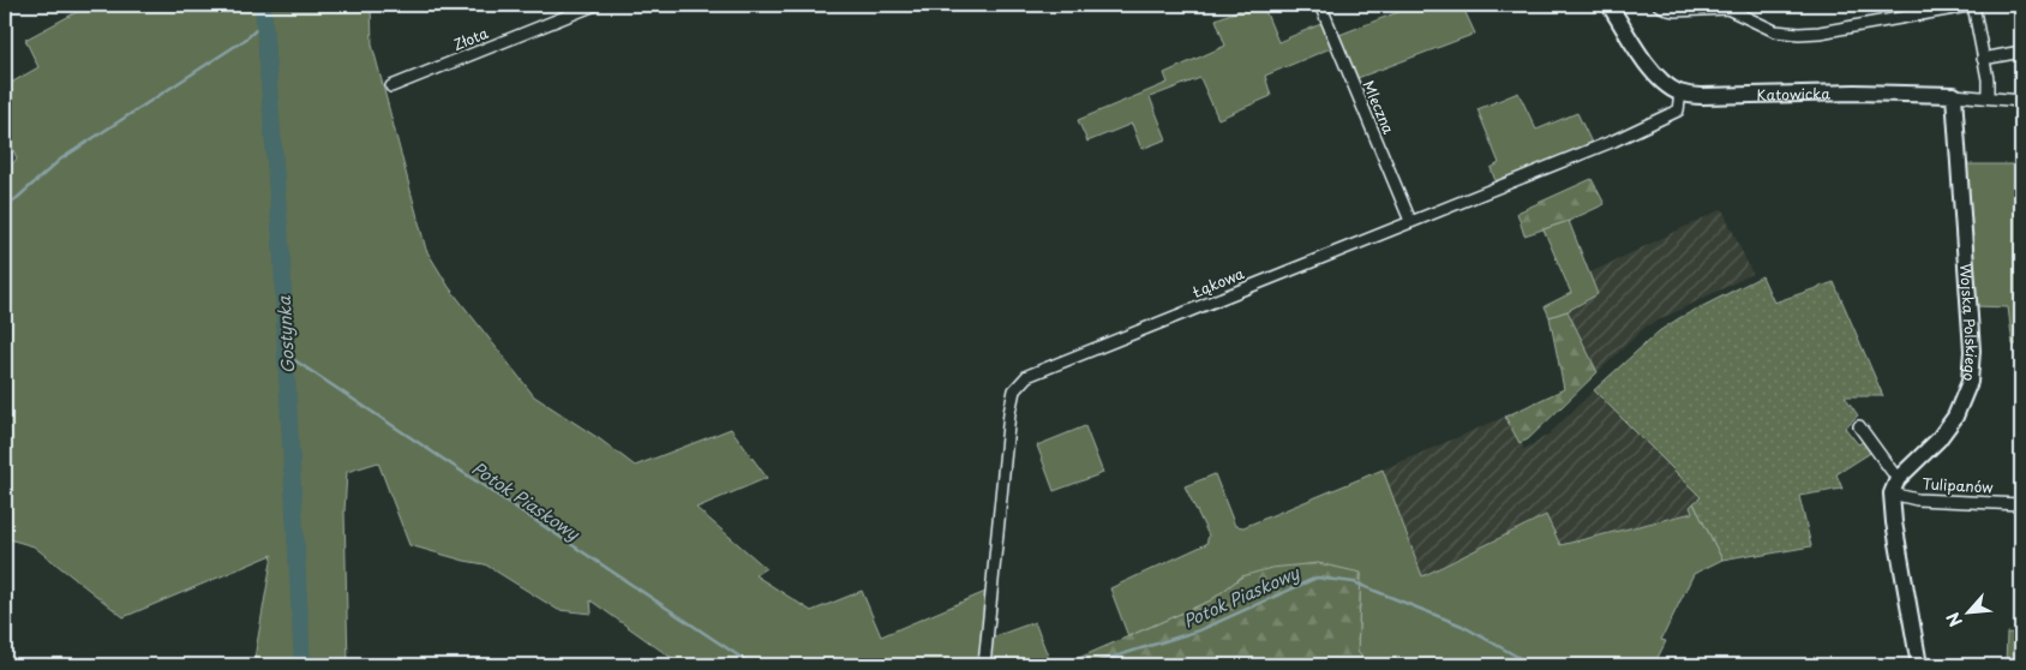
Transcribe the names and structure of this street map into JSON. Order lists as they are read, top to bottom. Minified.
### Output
{"streets":{"street":["Złota","Katowicka","Mleczna","Łąkowa","Wojska Polskiego","Tulipanów"]},"crossings":[["Katowicka","Łąkowa"],["Katowicka","Wojska Polskiego"],["Mleczna","Łąkowa"],["Wojska Polskiego","Tulipanów"]],"water":["Gostynka","Potok Piaskowy"],"north":"bottom left"}
